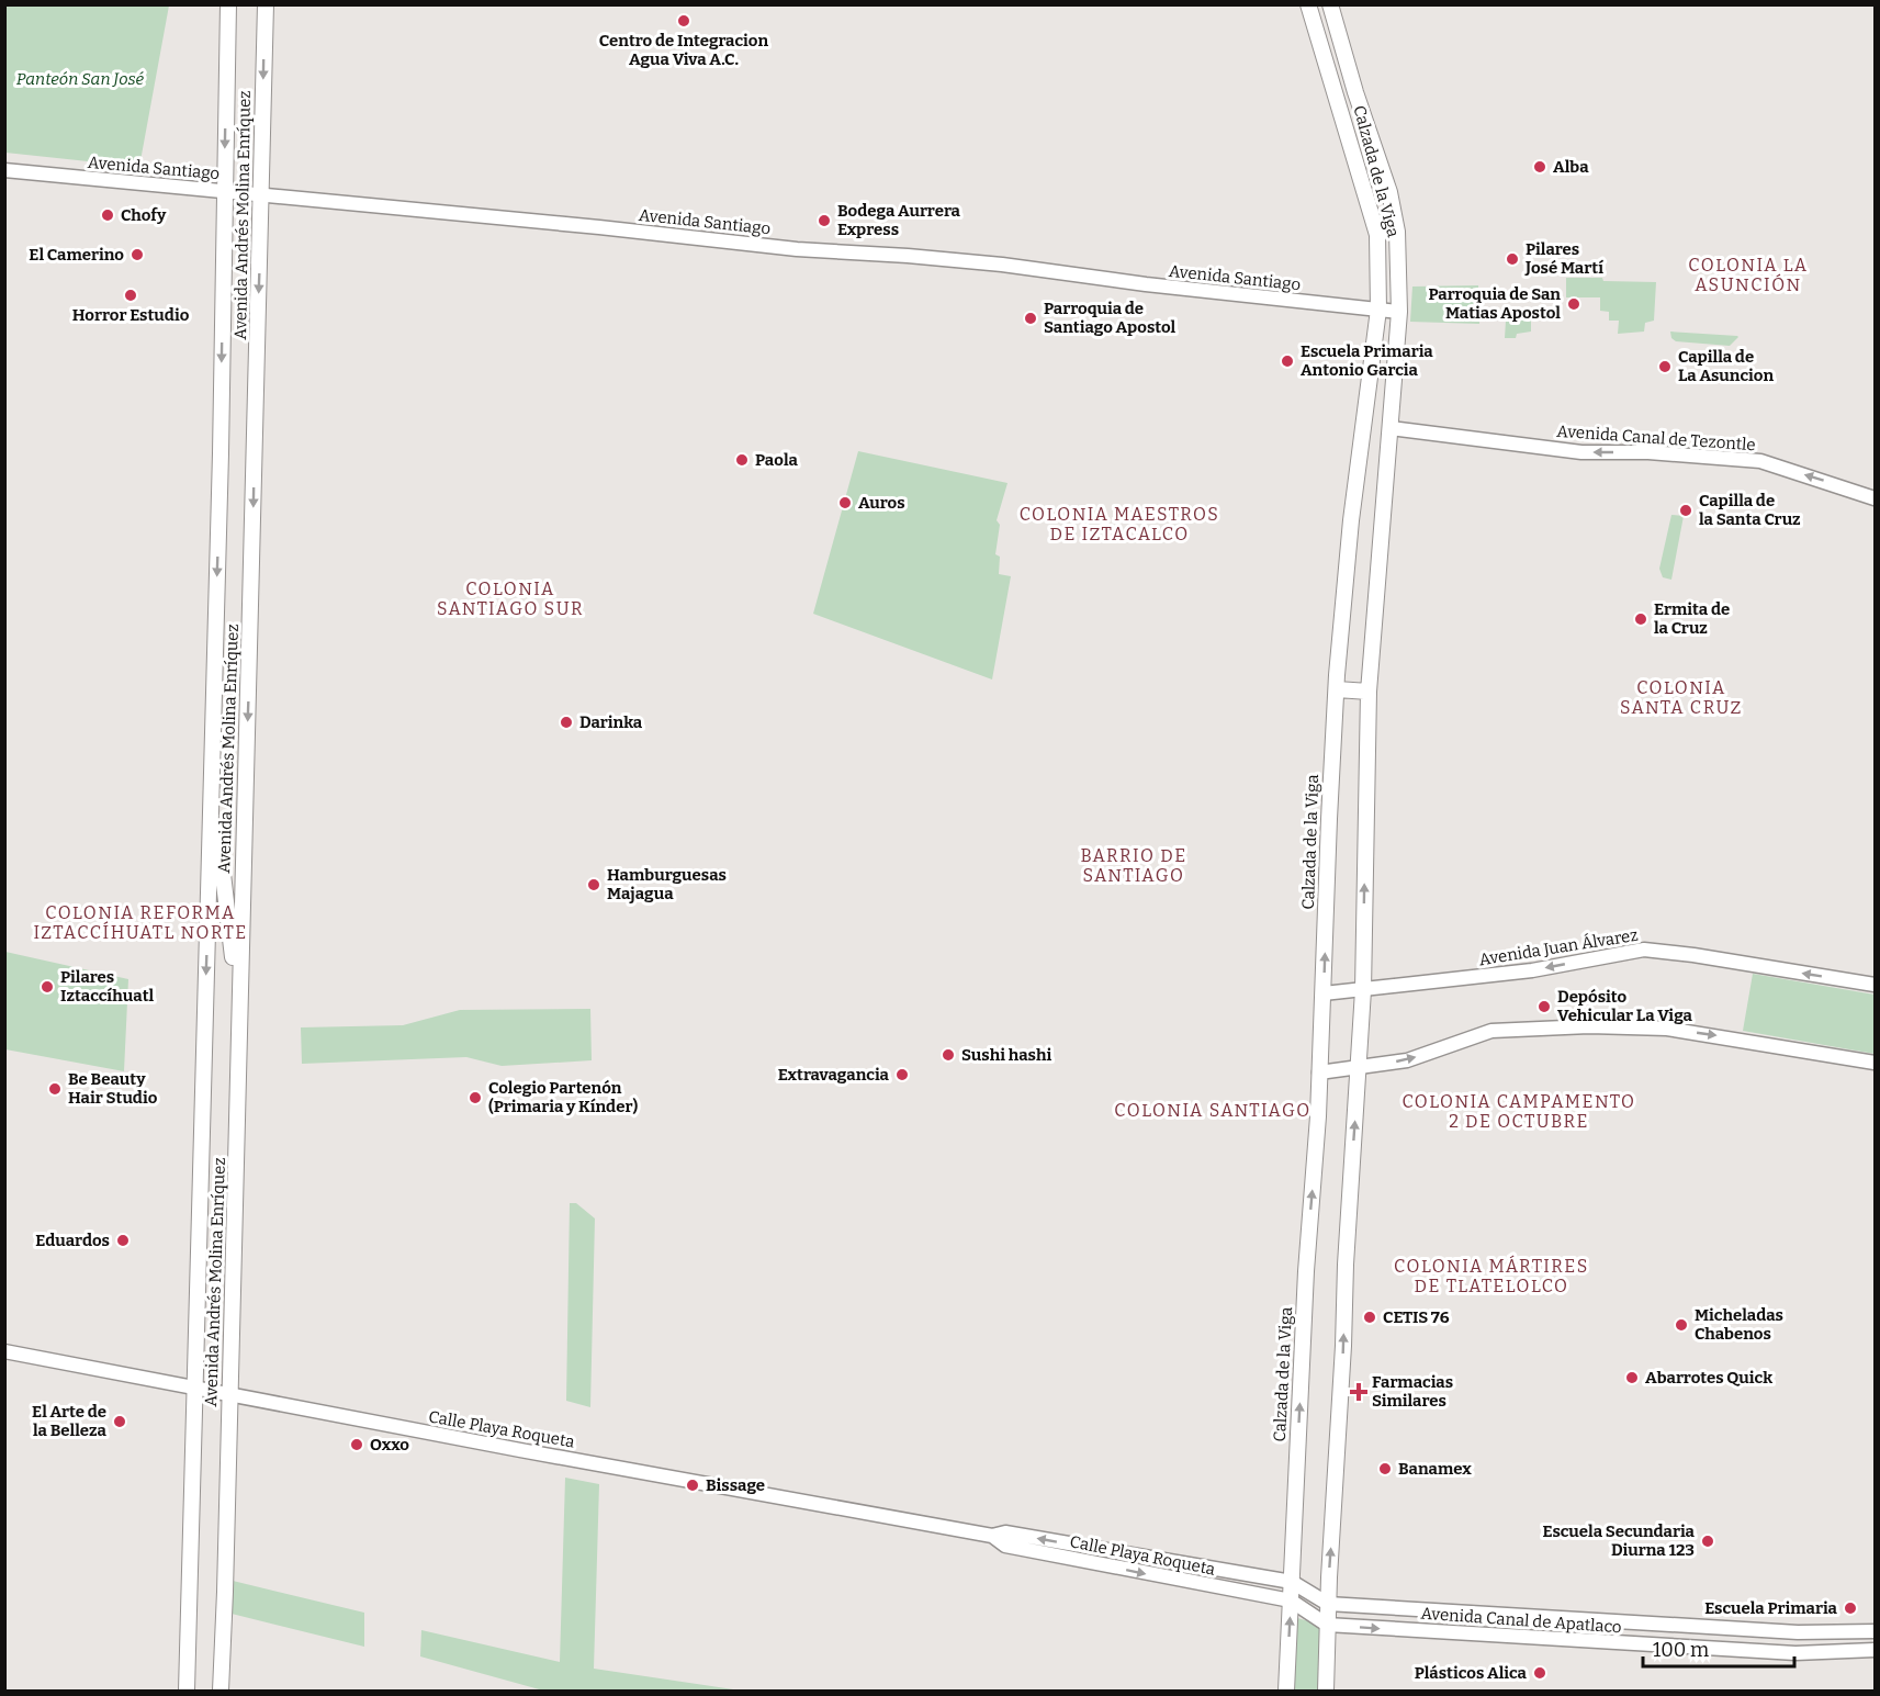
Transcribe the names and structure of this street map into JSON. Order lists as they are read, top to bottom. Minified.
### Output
{"streets":{"main road":["Calzada de la Viga","Avenida Andrés Molina Enríquez"],"street":["Avenida Santiago","Avenida Canal de Tezontle","Avenida Juan Álvarez","Calle Playa Roqueta","Avenida Canal de Apatlaco"]},"crossings":[["Avenida Santiago","Calzada de la Viga"],["Avenida Santiago","Avenida Andrés Molina Enríquez"],["Calzada de la Viga","Avenida Canal de Tezontle"],["Calzada de la Viga","Avenida Juan Álvarez"],["Calzada de la Viga","Calle Playa Roqueta"],["Calzada de la Viga","Avenida Canal de Apatlaco"],["Avenida Andrés Molina Enríquez","Calle Playa Roqueta"],["Calle Playa Roqueta","Avenida Canal de Apatlaco"]],"one_way":["Calzada de la Viga","Avenida Andrés Molina Enríquez","Avenida Canal de Tezontle"],"districts":["COLONIA LA ASUNCIÓN","COLONIA MAESTROS DE IZTACALCO","COLONIA SANTIAGO SUR","COLONIA SANTA CRUZ","BARRIO DE SANTIAGO","COLONIA REFORMA IZTACCÍHUATL NORTE","COLONIA CAMPAMENTO 2 DE OCTUBRE","COLONIA SANTIAGO","COLONIA MÁRTIRES DE TLATELOLCO"],"parks":["Panteón San José"],"places":{"other":["Centro de Integracion Agua Viva A.C.","Alba","Chofy","Bodega Aurrera Express","El Camerino","Pilares José Martí","Horror Estudio","Parroquia de San Matias Apostol","Parroquia de Santiago Apostol","Escuela Primaria Antonio Garcia","Capilla de La Asuncion","Paola","Auros","Capilla de la Santa Cruz","Ermita de la Cruz","Darinka","Hamburguesas Majagua","Pilares Iztaccíhuatl","Depósito Vehicular La Viga","Sushi hashi","Extravagancia","Be Beauty Hair Studio","Colegio Partenón (Primaria y Kínder)","Eduardos","CETIS 76","Micheladas Chabenos","Abarrotes Quick","El Arte de la Belleza","Oxxo","Banamex","Bissage","Escuela Secundaria Diurna 123","Escuela Primaria","Plásticos Alica"],"health":["Farmacias Similares"]},"scale_bar":"100 m"}
